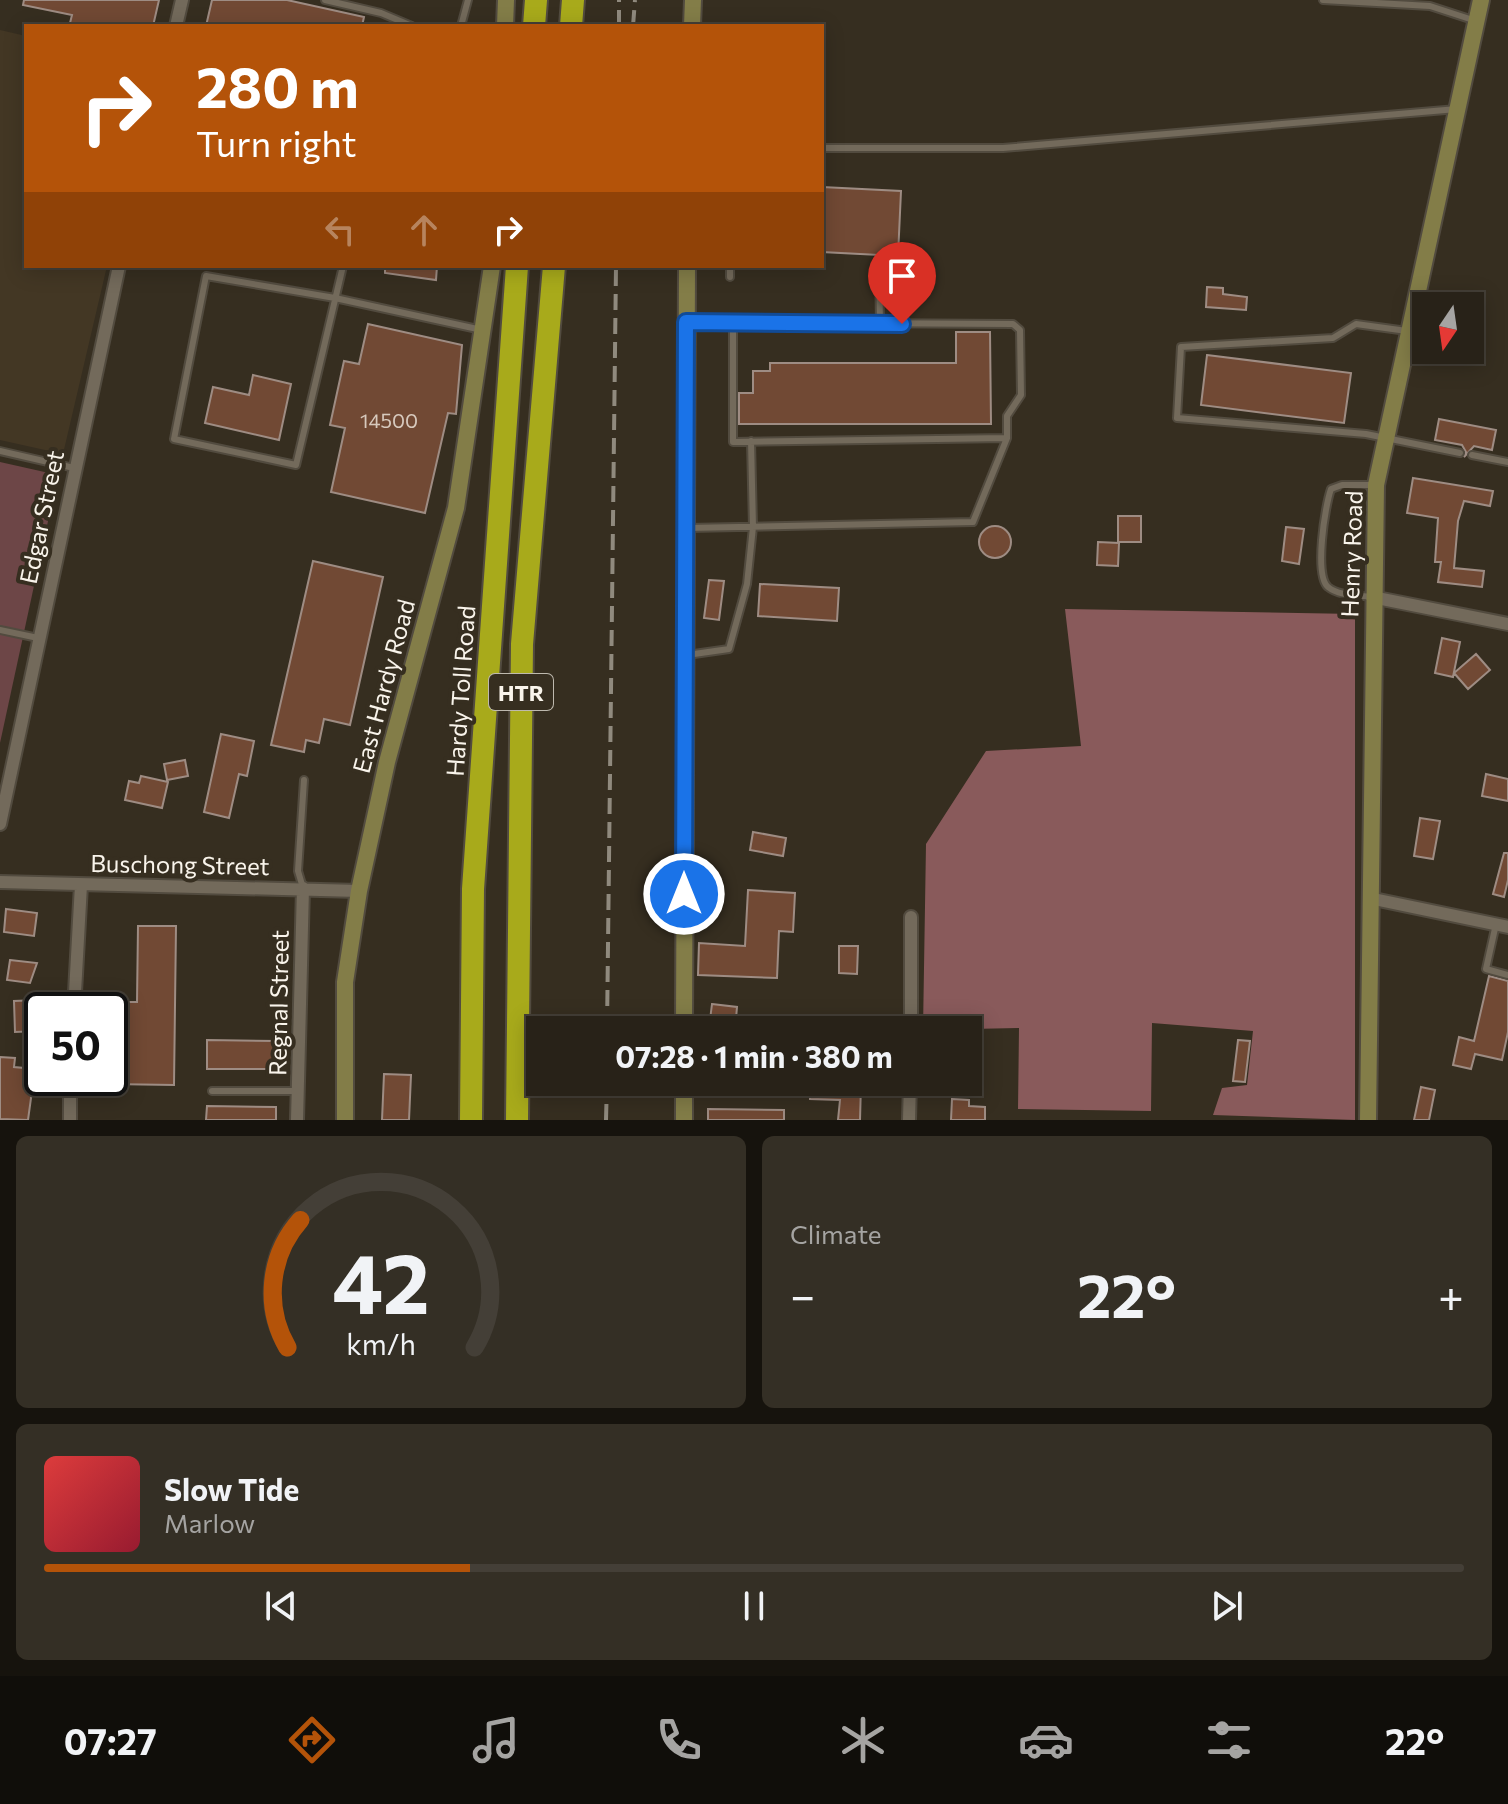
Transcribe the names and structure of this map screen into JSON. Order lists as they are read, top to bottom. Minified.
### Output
{"streets":{"highway":["Hardy Toll Road","HTR"],"main road":["Henry Road","East Hardy Road"],"street":["Edgar Street","Buschong Street","Regnal Street"]},"crossings":[["East Hardy Road","Buschong Street"],["Buschong Street","Regnal Street"]],"house_numbers":["14500"],"north":"bottom","page":{"turn":["280 m","Turn right"],"limit":"50","trip":"07:28 · 1 min · 380 m","tile":"Climate","heat":["−","22°","+"],"song":["Slow Tide","Marlow"],"tabs":["07:27","22°"],"gauge":["42","km/h"]}}
